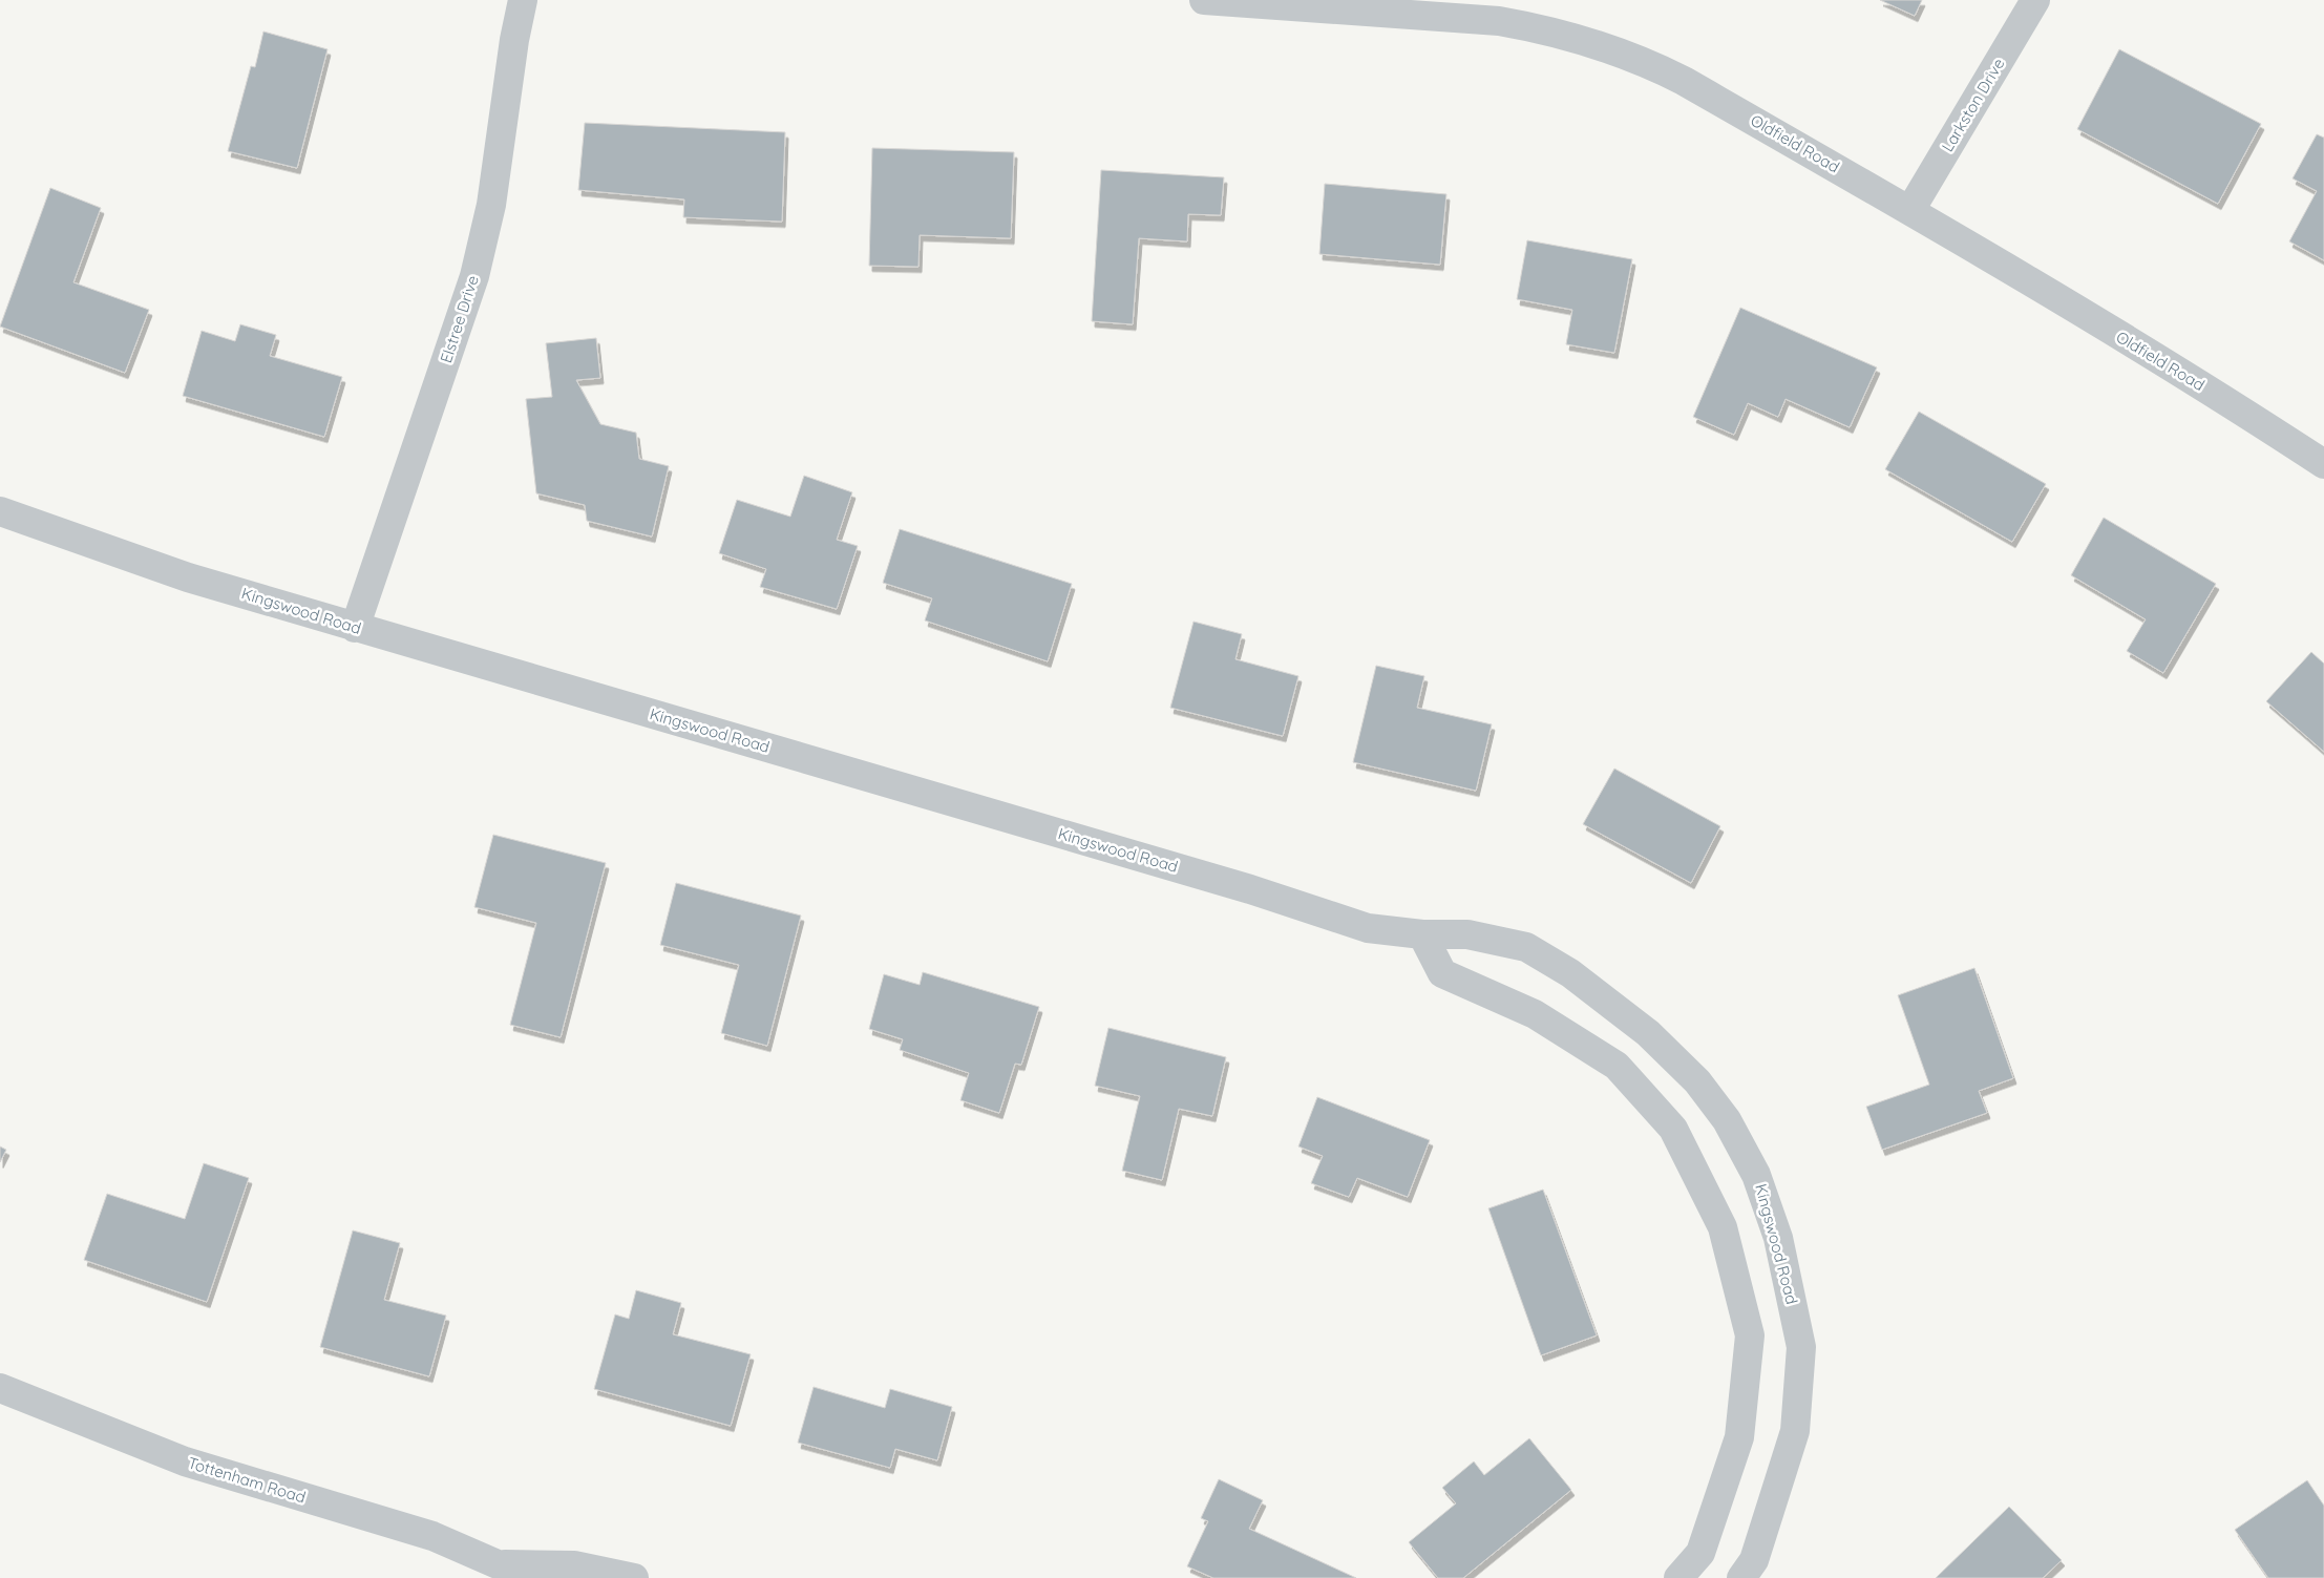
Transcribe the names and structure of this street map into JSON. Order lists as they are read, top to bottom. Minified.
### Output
{"streets":{"street":["Larkston Drive","Oldfield Road","Elstree Drive","Kingswood Road","Tottenham Road"]},"crossings":[["Larkston Drive","Oldfield Road"],["Elstree Drive","Kingswood Road"]]}
